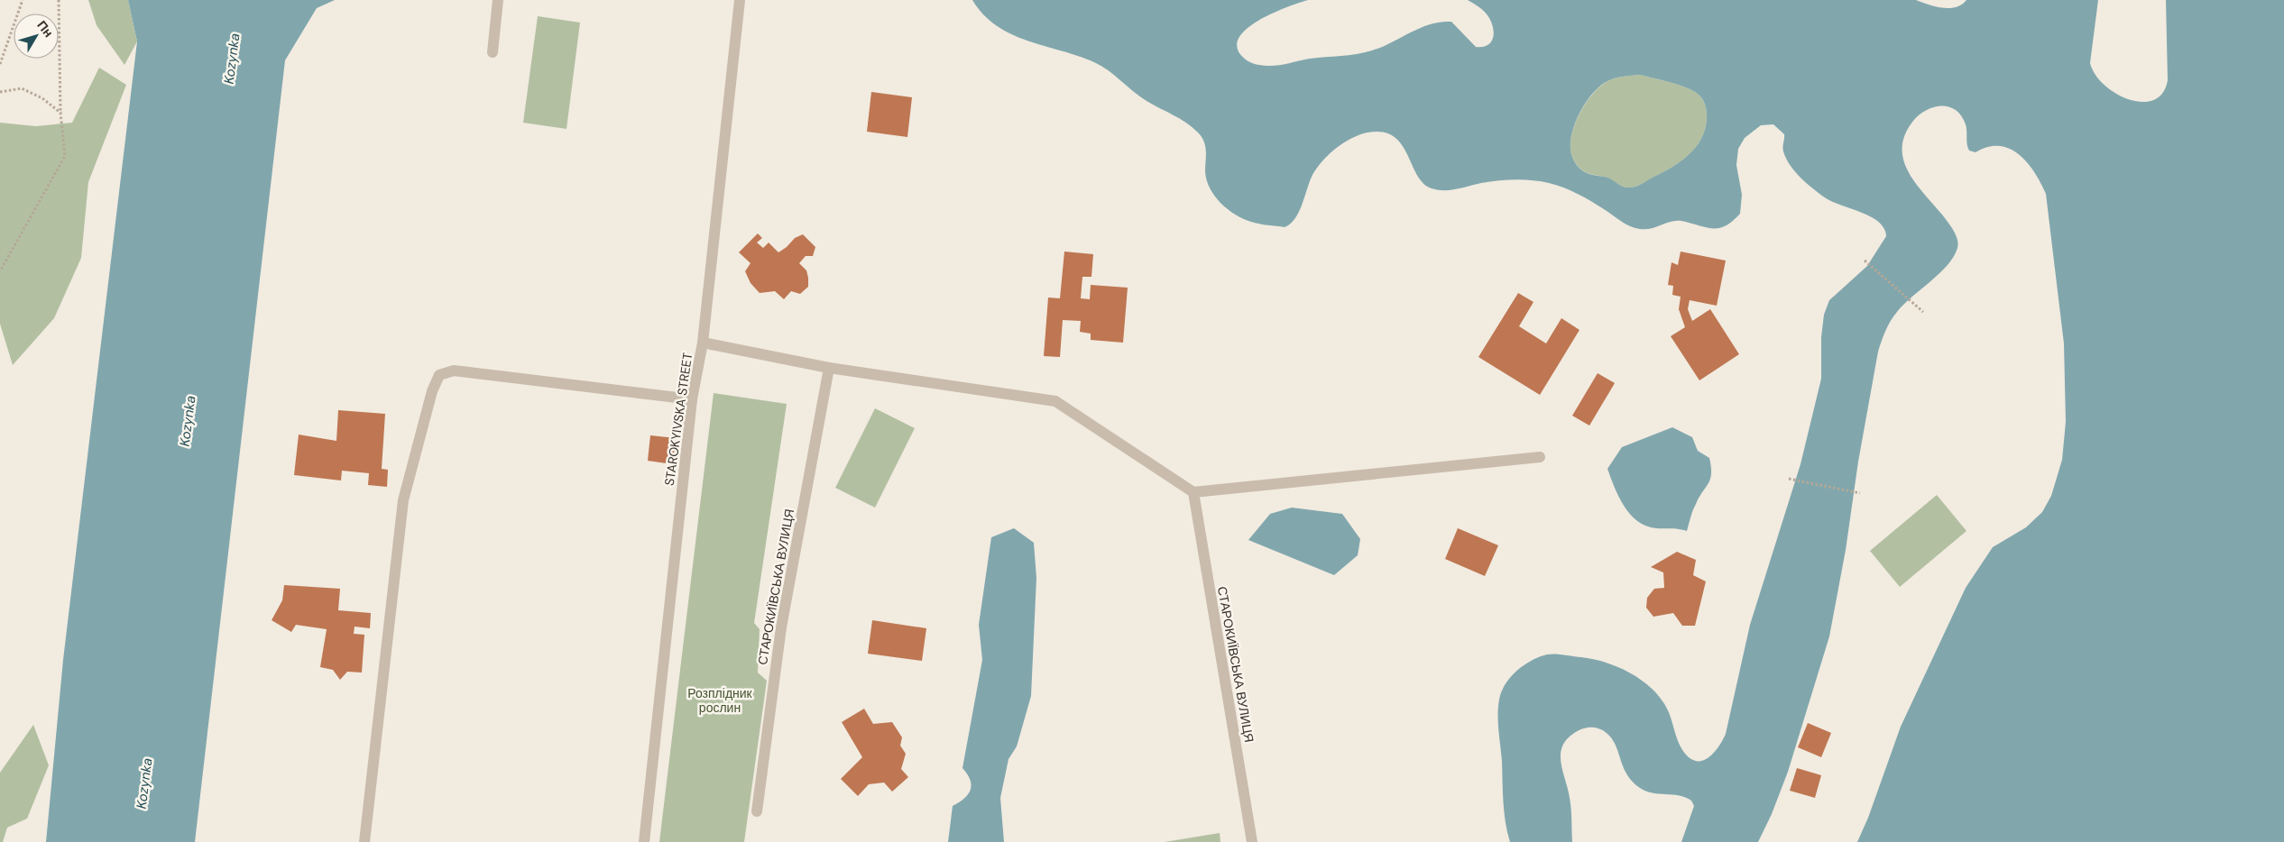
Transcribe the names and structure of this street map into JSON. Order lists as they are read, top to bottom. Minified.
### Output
{"streets":{"street":["STAROKYIVSKA STREET","СТАРОКИЇВСЬКА ВУЛИЦЯ"]},"water":["Kozynka"],"parks":["Розплідник рослин"],"north":"top right"}
